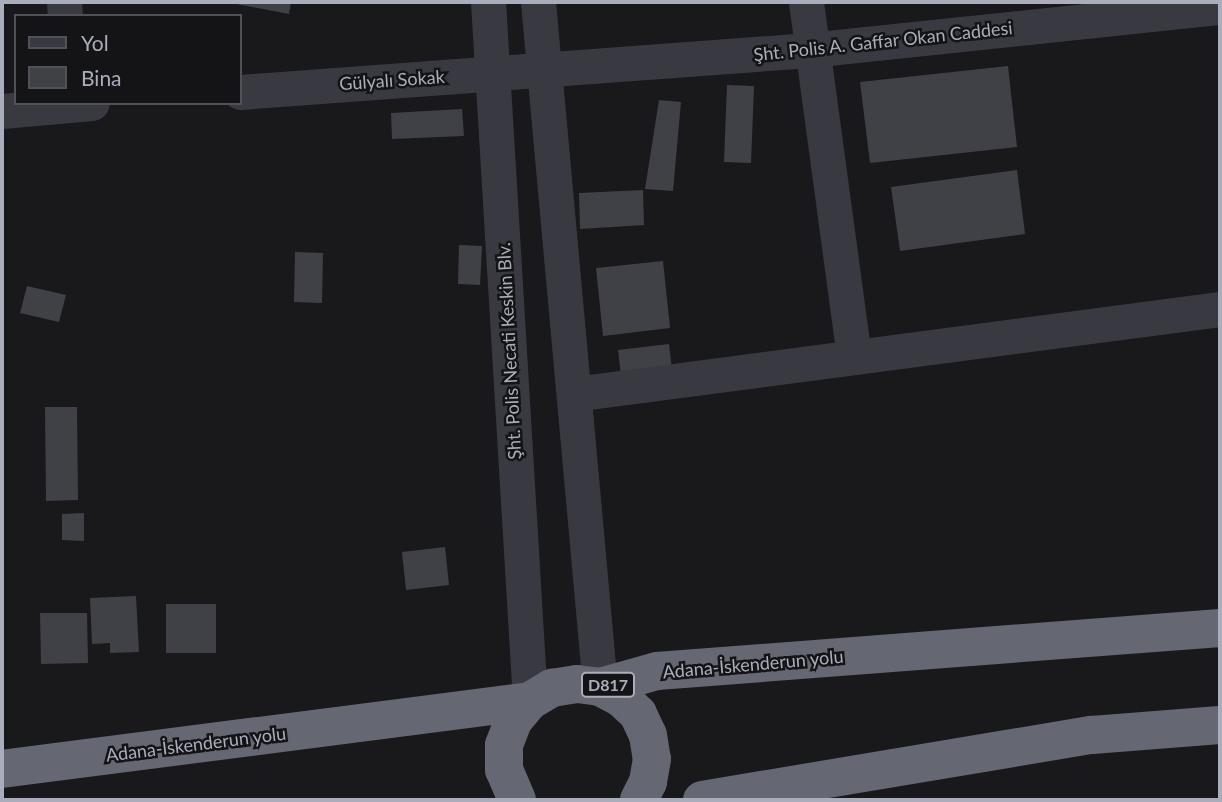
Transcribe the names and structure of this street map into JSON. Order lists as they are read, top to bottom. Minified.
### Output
{"streets":{"highway":["Adana-İskenderun yolu","D817"],"street":["Şht. Polis A. Gaffar Okan Caddesi","Gülyalı Sokak","Şht. Polis Necati Keskin Blv."]},"crossings":[["Şht. Polis A. Gaffar Okan Caddesi","Gülyalı Sokak"],["Gülyalı Sokak","Şht. Polis Necati Keskin Blv."],["Şht. Polis Necati Keskin Blv.","Adana-İskenderun yolu"]],"legend":["Yol","Bina"]}
